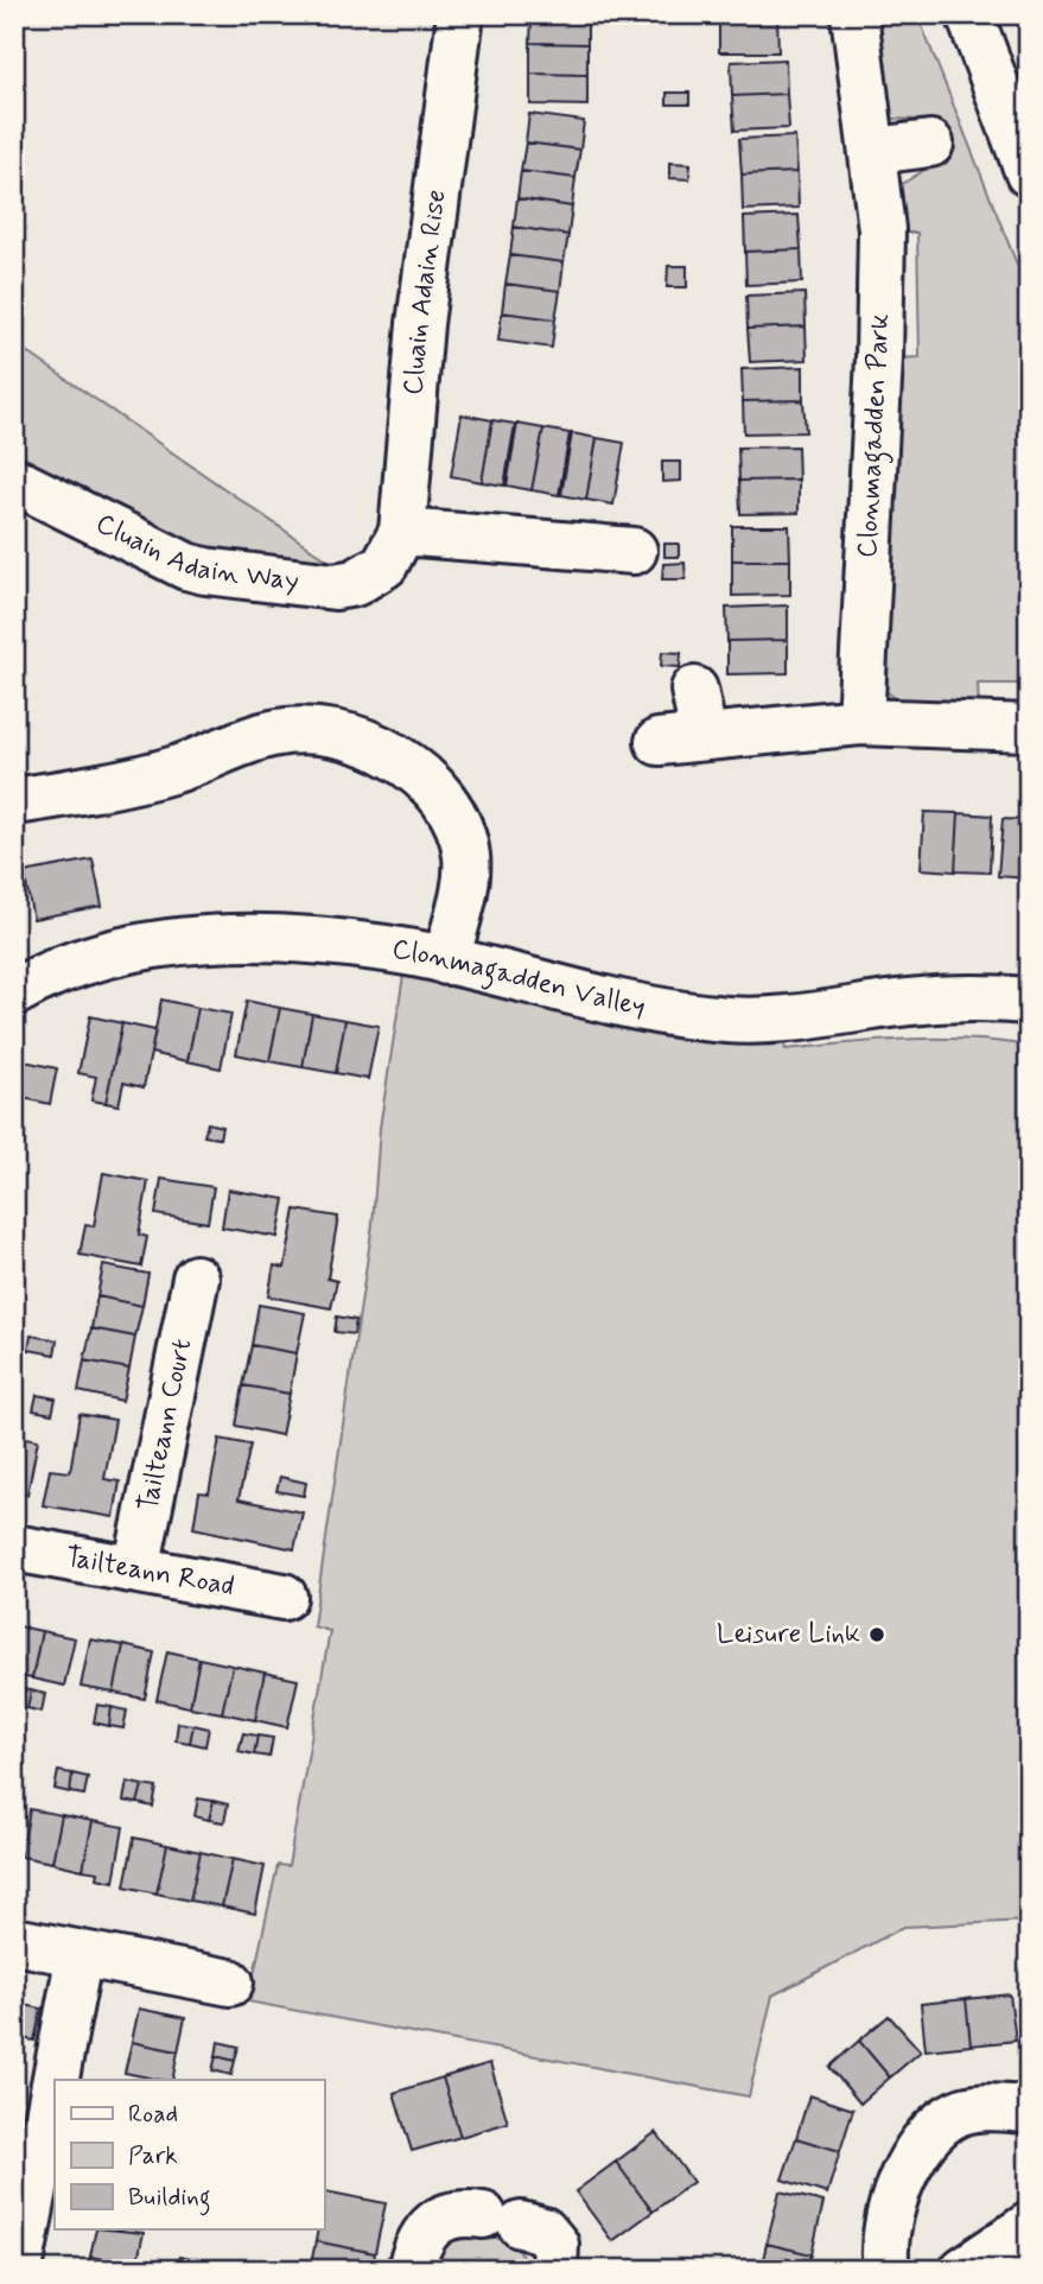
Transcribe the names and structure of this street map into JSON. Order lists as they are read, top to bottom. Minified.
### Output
{"streets":{"street":["Cluain Adain Rise","Clonmagadden Park","Cluain Adain Way","Clonmagadden Valley","Tailteann Court","Tailteann Road"]},"crossings":[["Cluain Adain Rise","Cluain Adain Way"],["Tailteann Court","Tailteann Road"]],"places":["Leisure Link"],"legend":["Road","Park","Building"]}
